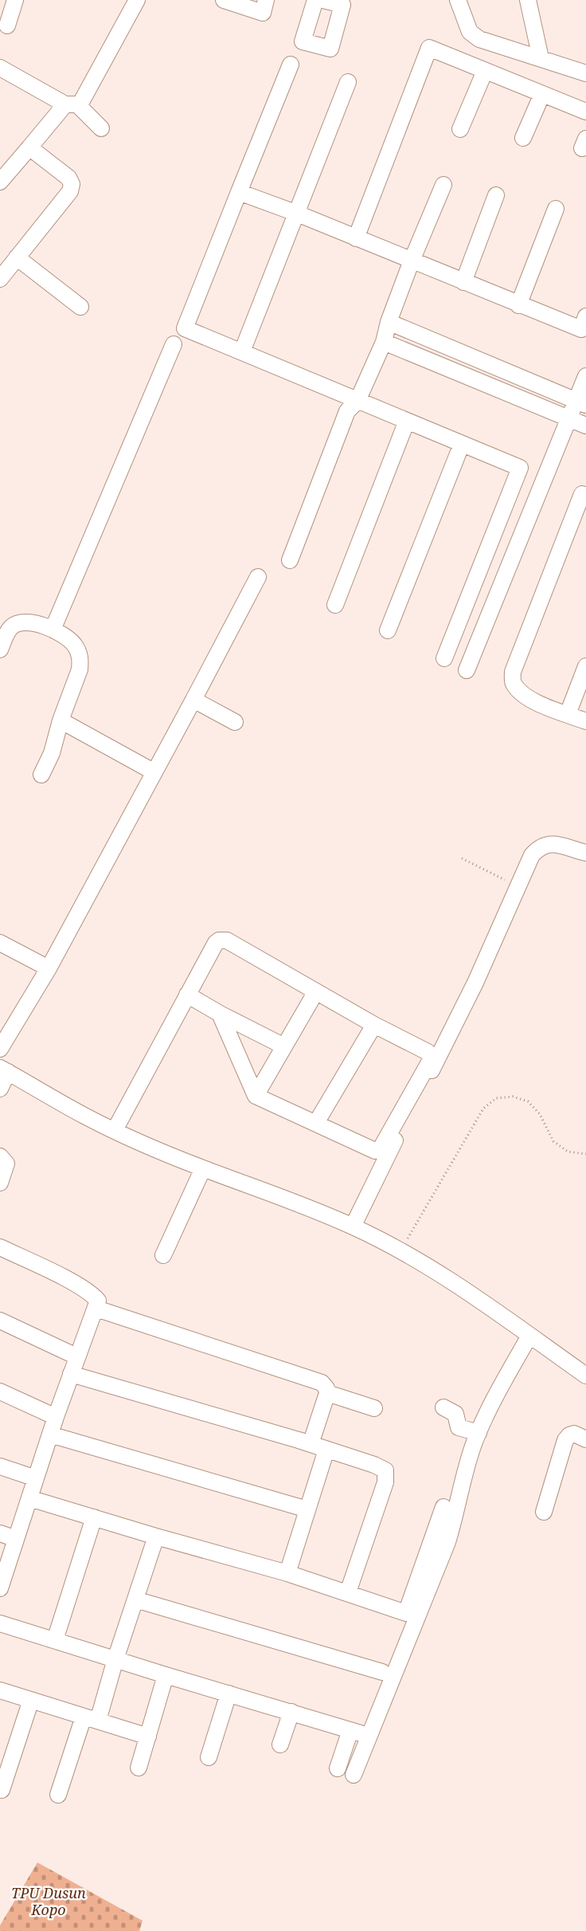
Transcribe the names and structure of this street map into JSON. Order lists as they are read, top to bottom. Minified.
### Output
{"parks":["TPU Dusun Kopo"]}
